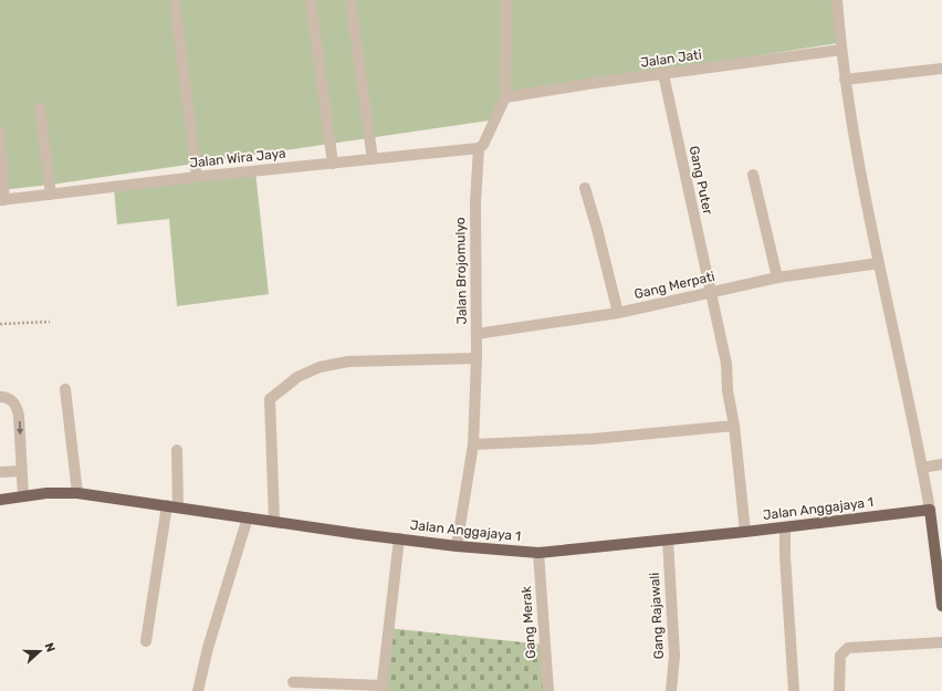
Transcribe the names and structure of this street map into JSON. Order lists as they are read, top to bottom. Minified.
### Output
{"streets":{"main road":["Jalan Anggajaya 1"],"street":["Jalan Jati","Jalan Wira Jaya","Gang Puter","Jalan Brojomulyo","Gang Merpati","Gang Rajawali","Gang Merak"]},"crossings":[["Jalan Jati","Gang Puter"],["Jalan Jati","Jalan Brojomulyo"],["Jalan Wira Jaya","Jalan Brojomulyo"],["Gang Puter","Gang Merpati"],["Gang Puter","Jalan Anggajaya 1"],["Jalan Brojomulyo","Gang Merpati"],["Jalan Brojomulyo","Jalan Anggajaya 1"],["Jalan Anggajaya 1","Gang Rajawali"],["Jalan Anggajaya 1","Gang Merak"]],"north":"right"}
